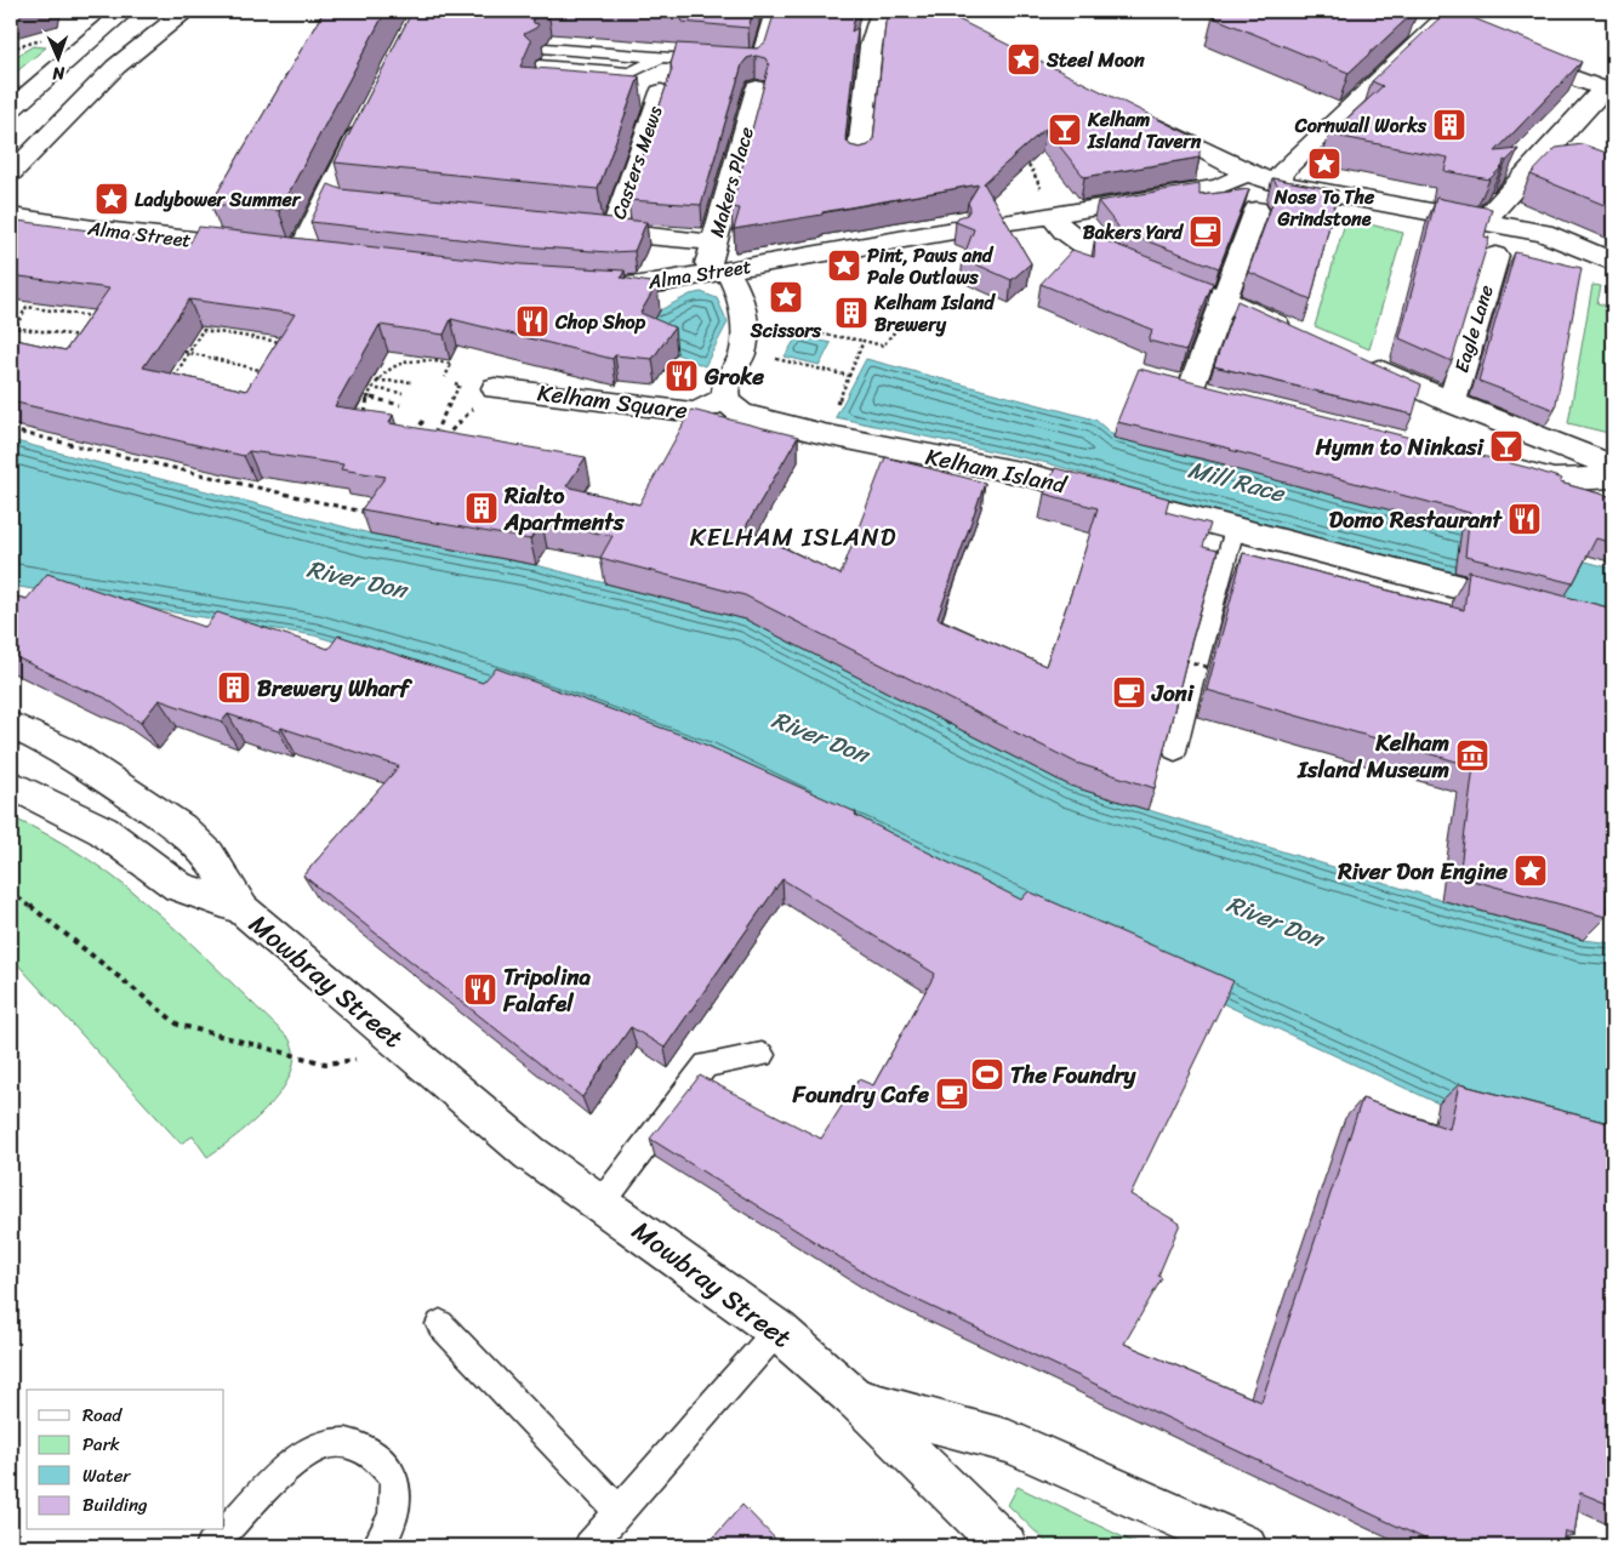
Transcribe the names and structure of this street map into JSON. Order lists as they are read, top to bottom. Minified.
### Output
{"streets":{"main road":["Casters Mews","Makers Place","Alma Street","Eagle Lane","Kelham Square","Kelham Island","Mowbray Street"]},"crossings":[["Makers Place","Alma Street"],["Kelham Square","Kelham Island"]],"districts":["KELHAM ISLAND"],"water":["Mill Race","River Don"],"places":{"place":["Steel Moon","Nose To The Grindstone","Ladybower Summer","Pint, Paws and Pale Outlaws","Scissors","River Don Engine"],"building":["Cornwall Works","Kelham Island Brewery","Rialto Apartments","Brewery Wharf"],"bar":["Kelham Island Tavern","Hymn to Ninkasi"],"cafe":["Bakers Yard","Joni","Foundry Cafe"],"restaurant":["Chop Shop","Groke","Domo Restaurant","Tripolina Falafel"],"museum":["Kelham Island Museum"],"sports":["The Foundry"]},"legend":["Road","Park","Water","Building"],"north":"bottom"}
